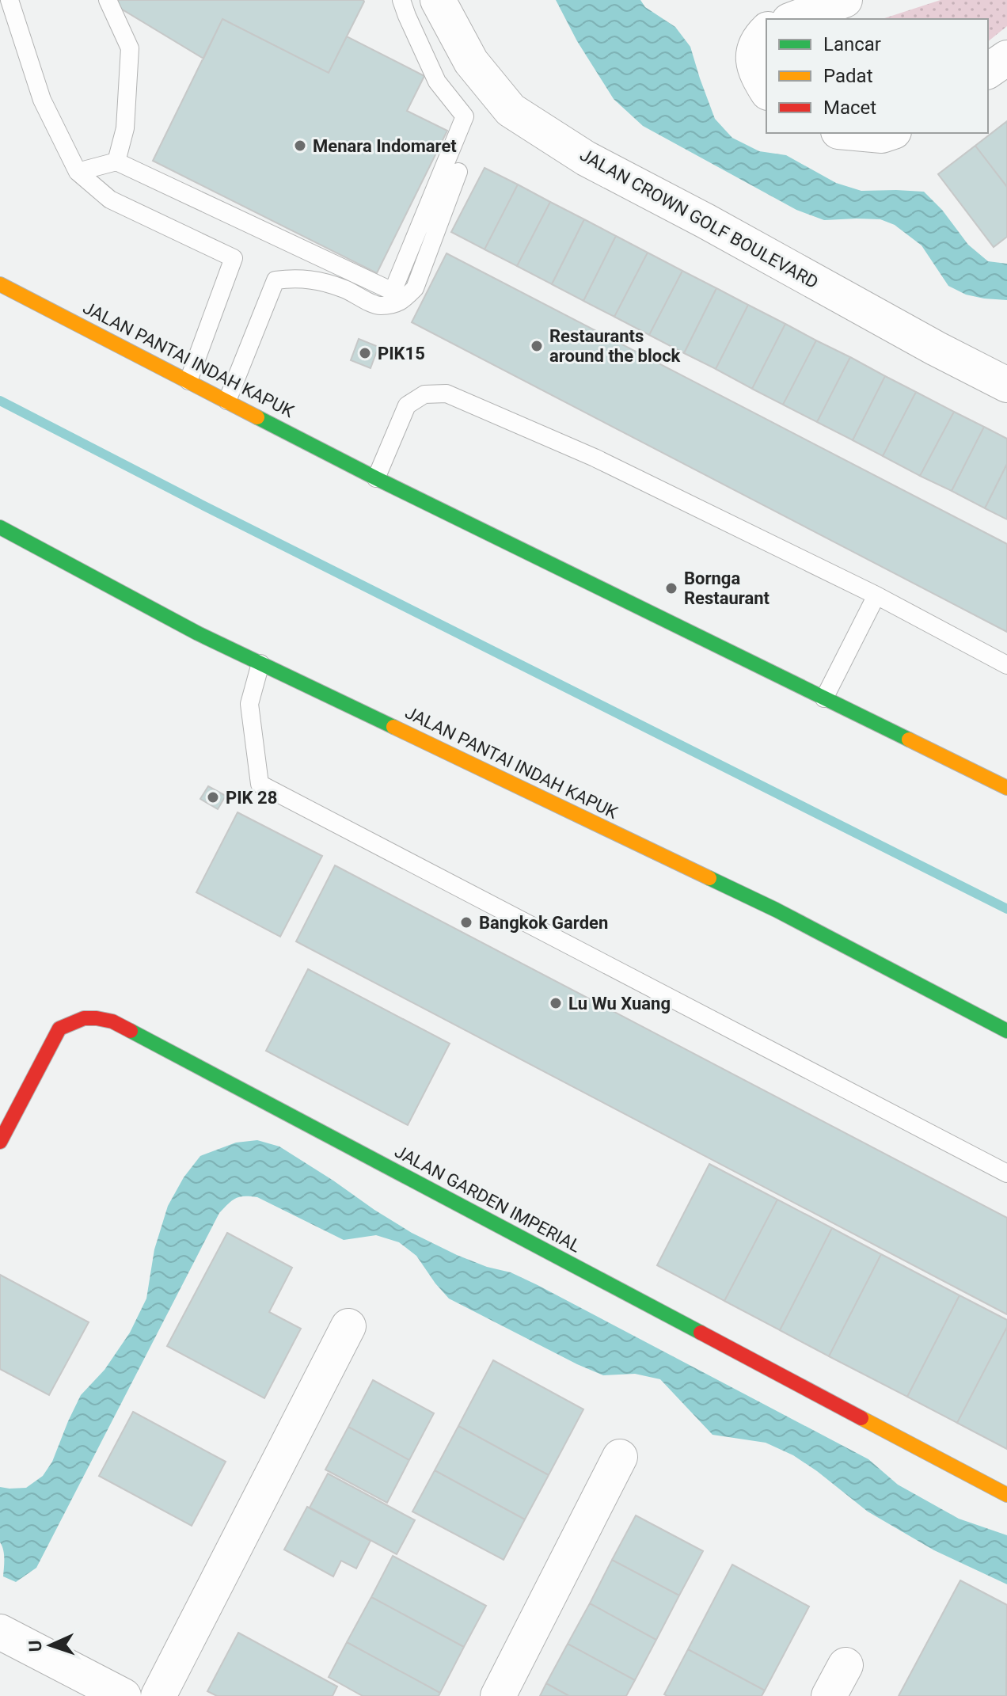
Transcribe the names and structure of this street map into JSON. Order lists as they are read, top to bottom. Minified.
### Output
{"streets":{"main road":["JALAN PANTAI INDAH KAPUK","JALAN GARDEN IMPERIAL"],"street":["JALAN CROWN GOLF BOULEVARD"]},"places":["Menara Indomaret","Restaurants around the block","PIK15","Bornga Restaurant","PIK 28","Bangkok Garden","Lu Wu Xuang"],"legend":["Lancar","Padat","Macet"],"north":"left"}
